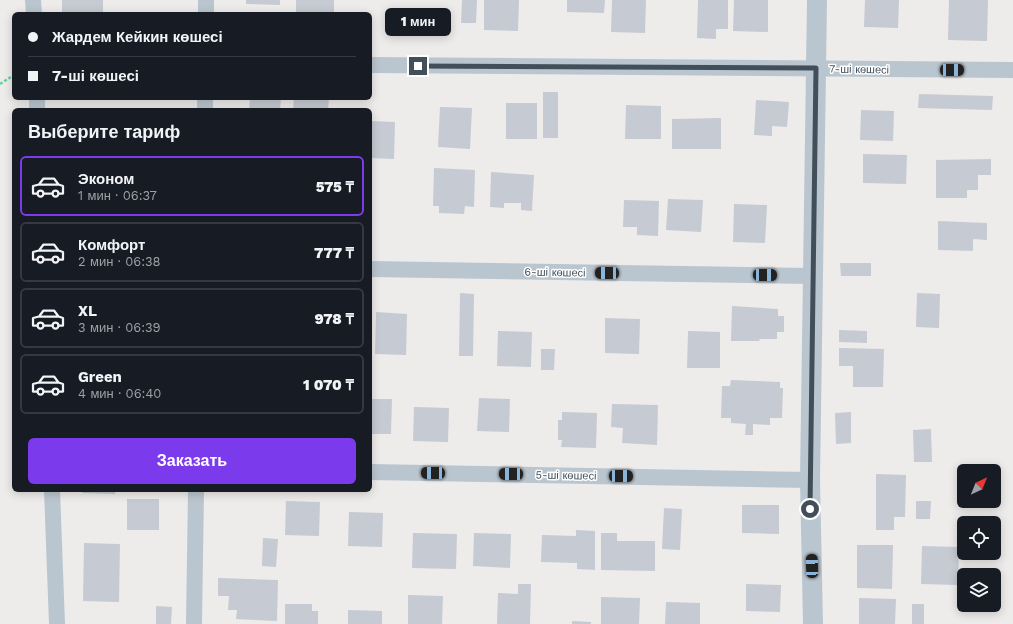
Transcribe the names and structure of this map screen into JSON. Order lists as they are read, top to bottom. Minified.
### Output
{"streets":{"street":["7-ші көшесі","6-ші көшесі","5-ші көшесі"]},"north":"top right","page":{"bubble":"1 мин","banner":["Жардем Кейкин көшесі","7-ші көшесі"],"heading":"Выберите тариф","list":[{"name":"Эконом","note":"1 мин · 06:37","value":"575 ₸"},{"name":"Комфорт","note":"2 мин · 06:38","value":"777 ₸"},{"name":"XL","note":"3 мин · 06:39","value":"978 ₸"},{"name":"Green","note":"4 мин · 06:40","value":"1 070 ₸"}],"buttons":"Заказать"}}
